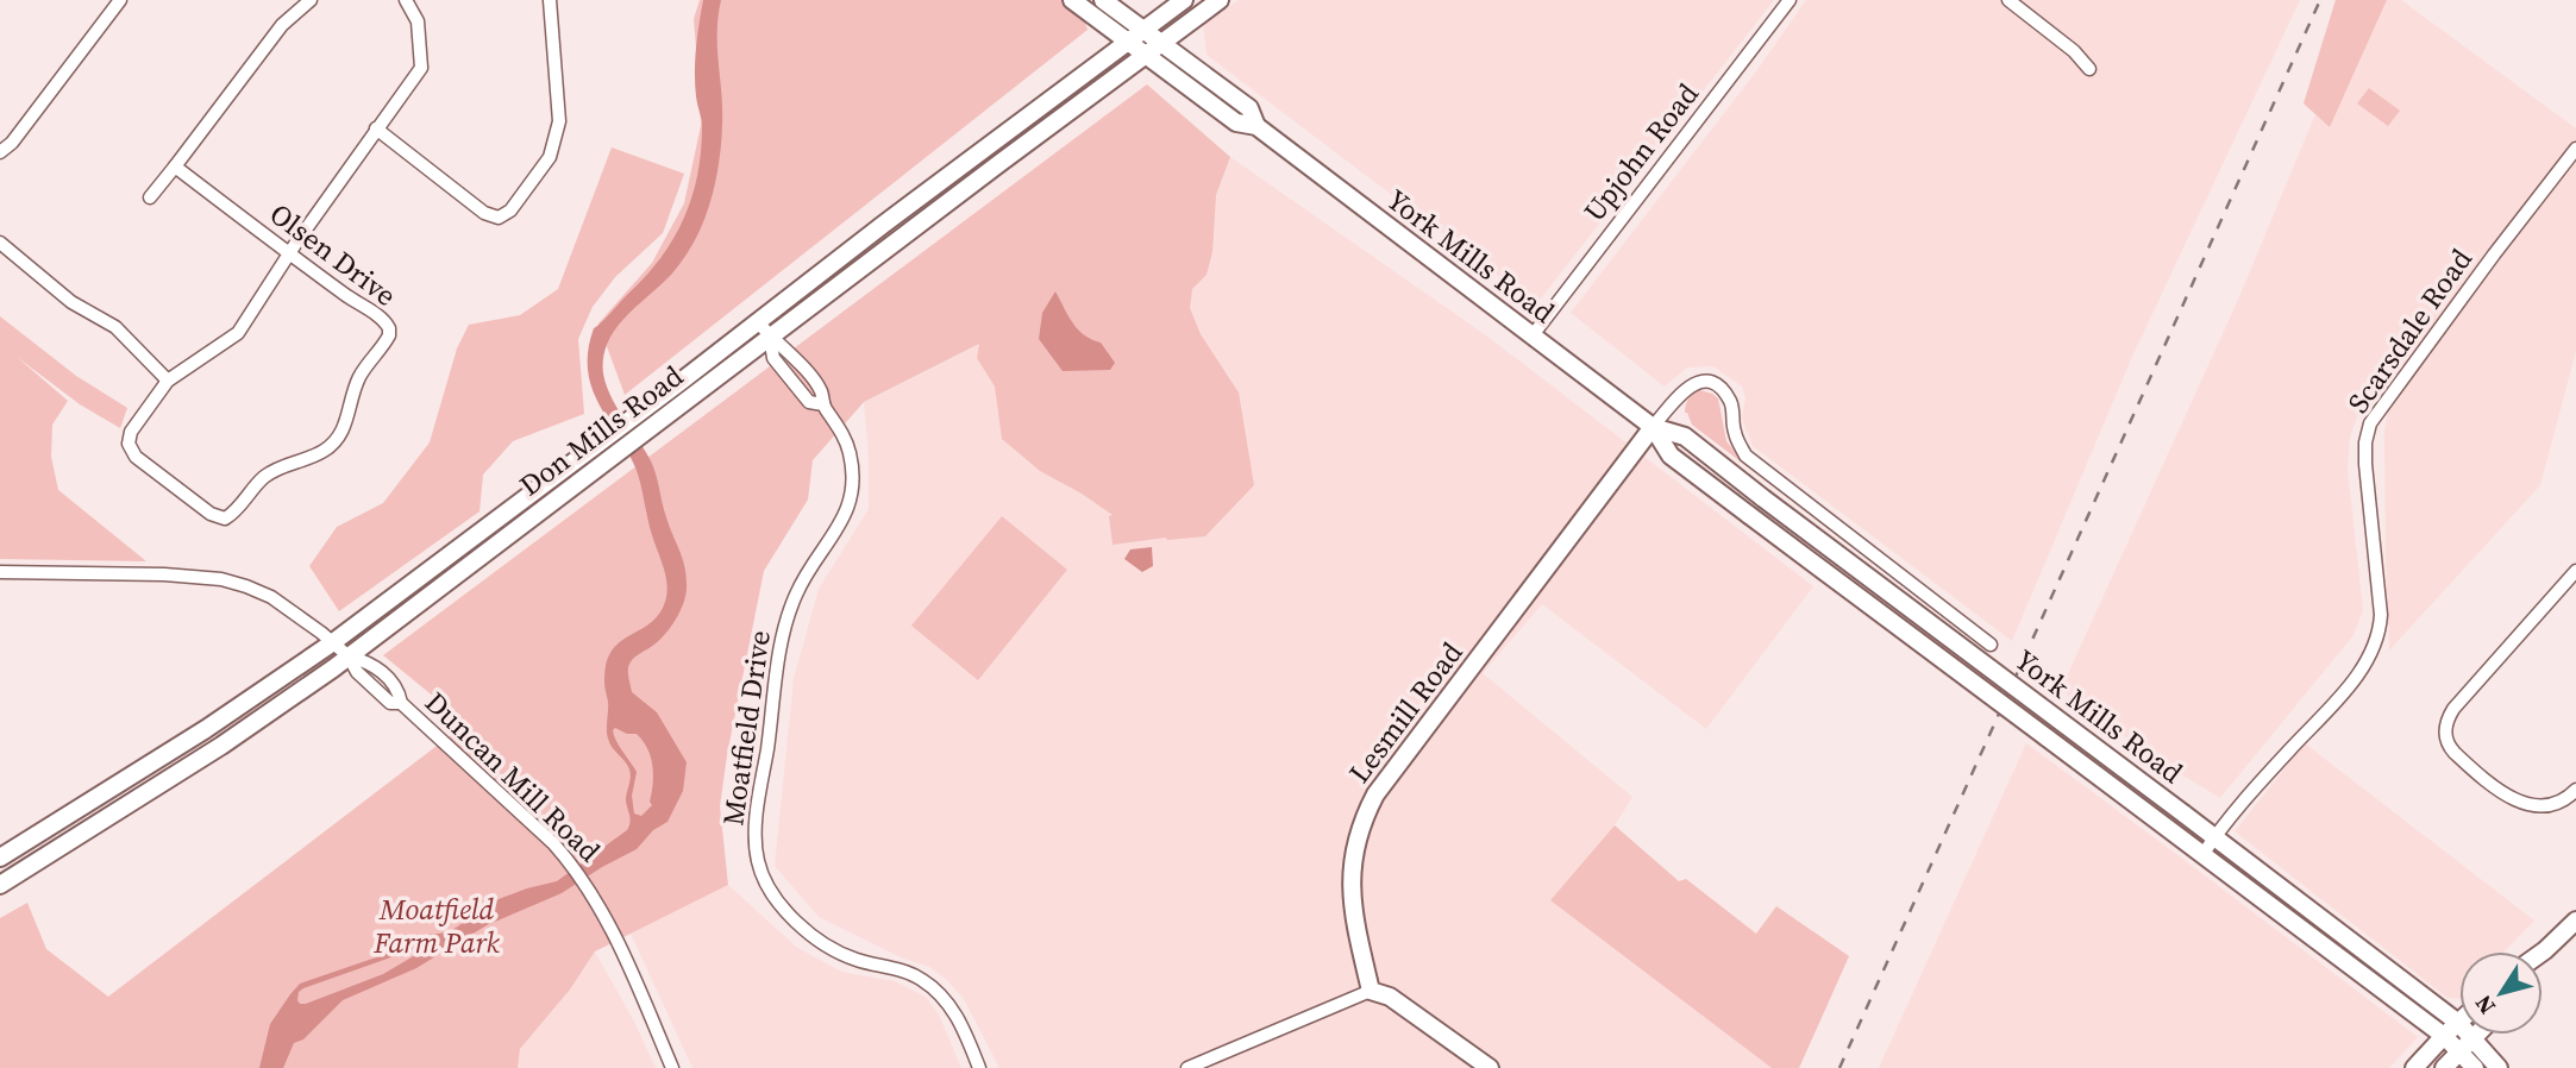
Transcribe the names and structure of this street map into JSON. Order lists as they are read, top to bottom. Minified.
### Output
{"streets":{"main road":["York Mills Road","Don Mills Road","Lesmill Road"],"street":["Upjohn Road","Olsen Drive","Scarsdale Road","Moatfield Drive","Duncan Mill Road"]},"crossings":[["Upjohn Road","York Mills Road"],["York Mills Road","Scarsdale Road"],["York Mills Road","Don Mills Road"],["York Mills Road","Lesmill Road"],["Don Mills Road","Moatfield Drive"],["Don Mills Road","Duncan Mill Road"]],"parks":["Moatfield Farm Park"],"north":"bottom left"}
